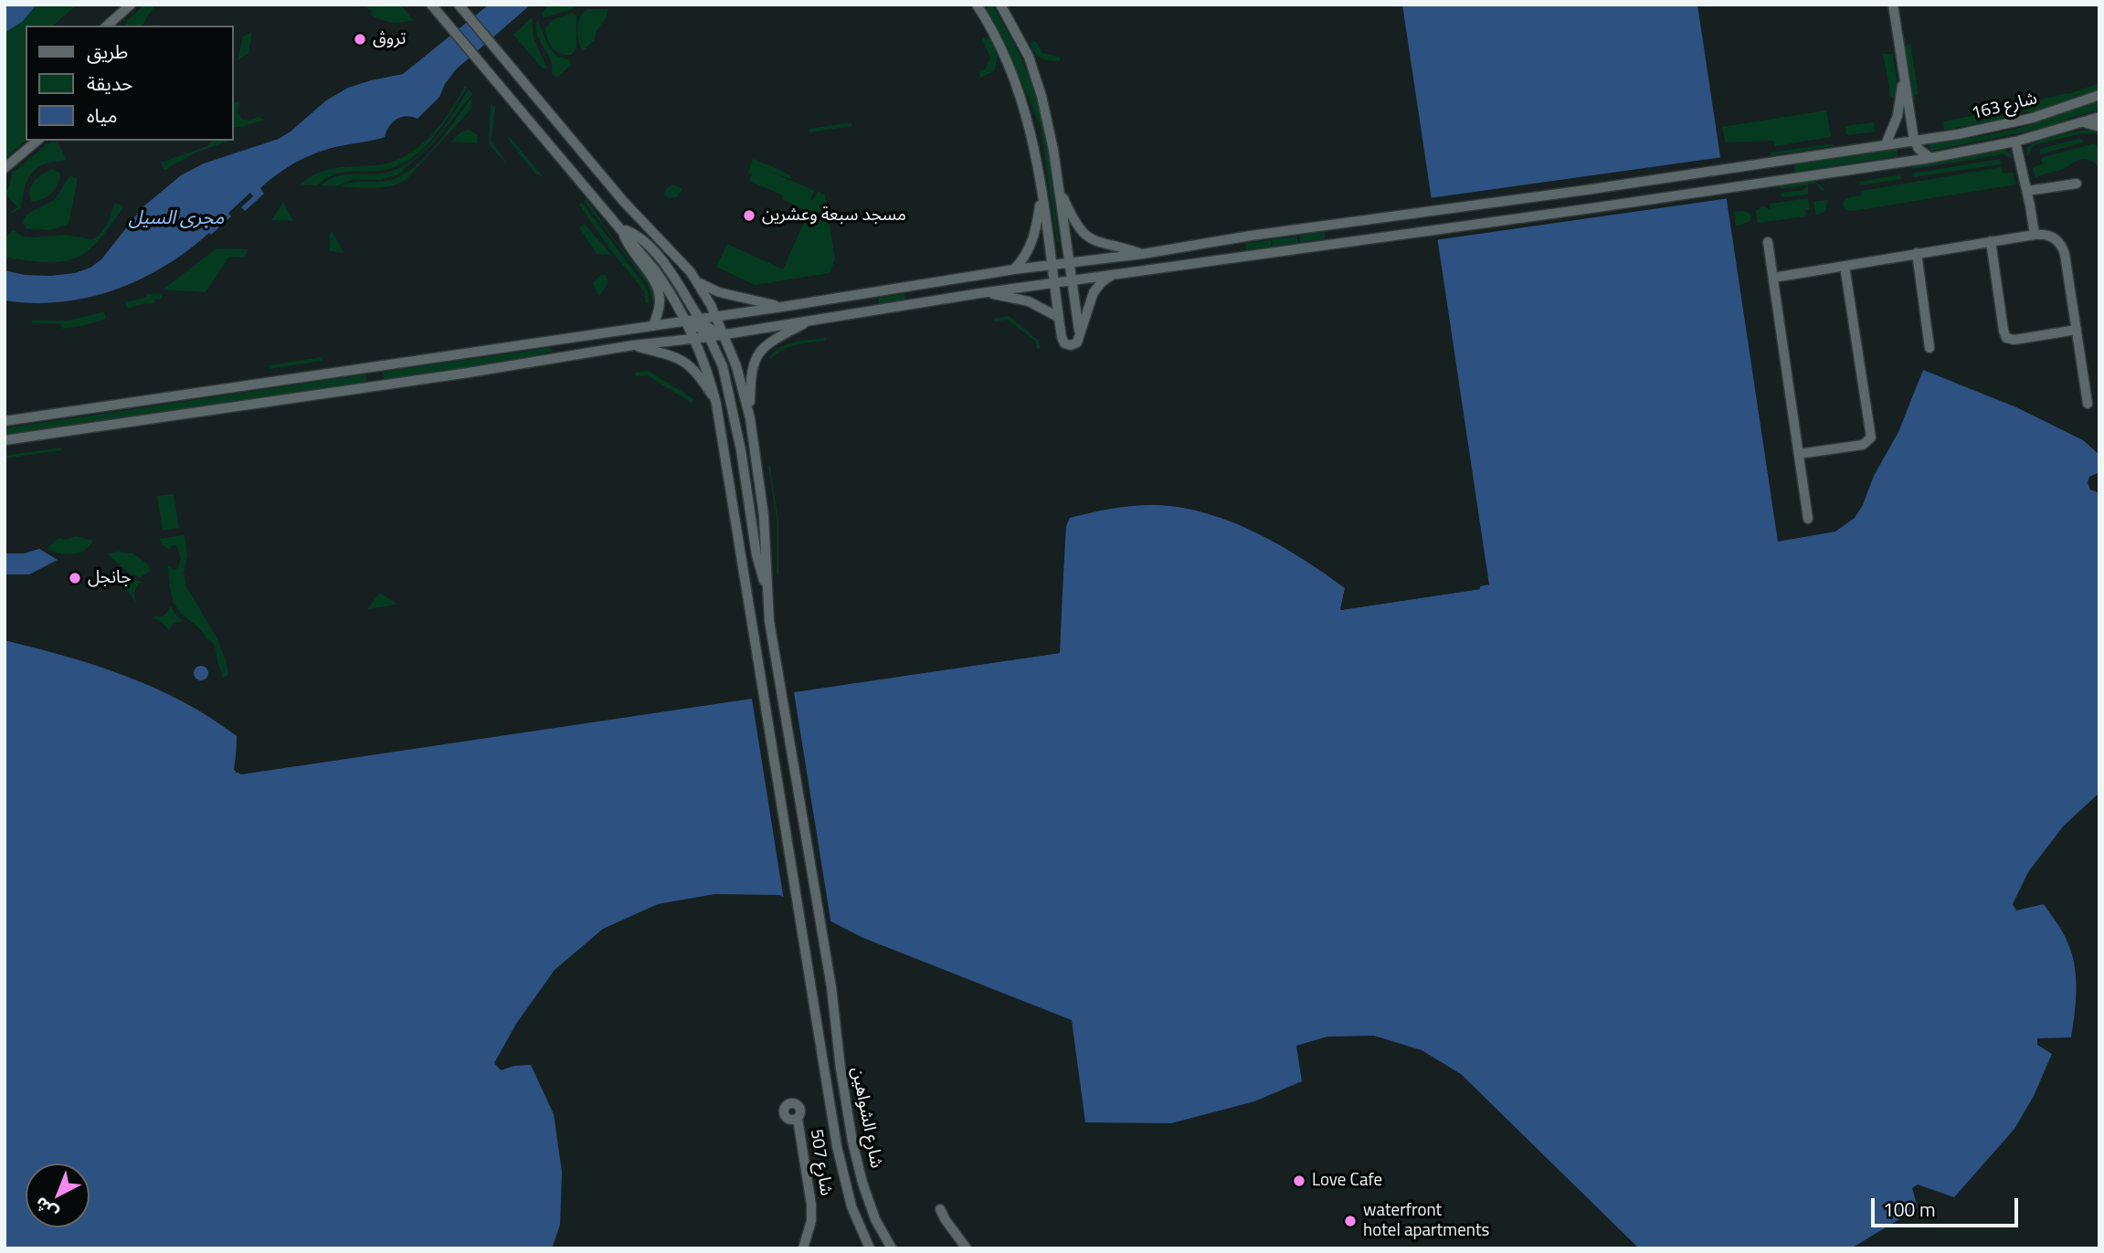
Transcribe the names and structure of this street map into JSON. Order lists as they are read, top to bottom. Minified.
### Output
{"streets":{"street":["شارع 163","شارع الشواهين","شارع 507"]},"crossings":[["شارع 163","شارع الشواهين"]],"water":["مجرى السيل"],"places":["تروڨ","مسجد سبعة وعشرين","جانجل","Love Cafe","waterfront hotel apartments"],"legend":["طريق","حديقة","مياه"],"scale_bar":"100 m","north":"bottom left"}
